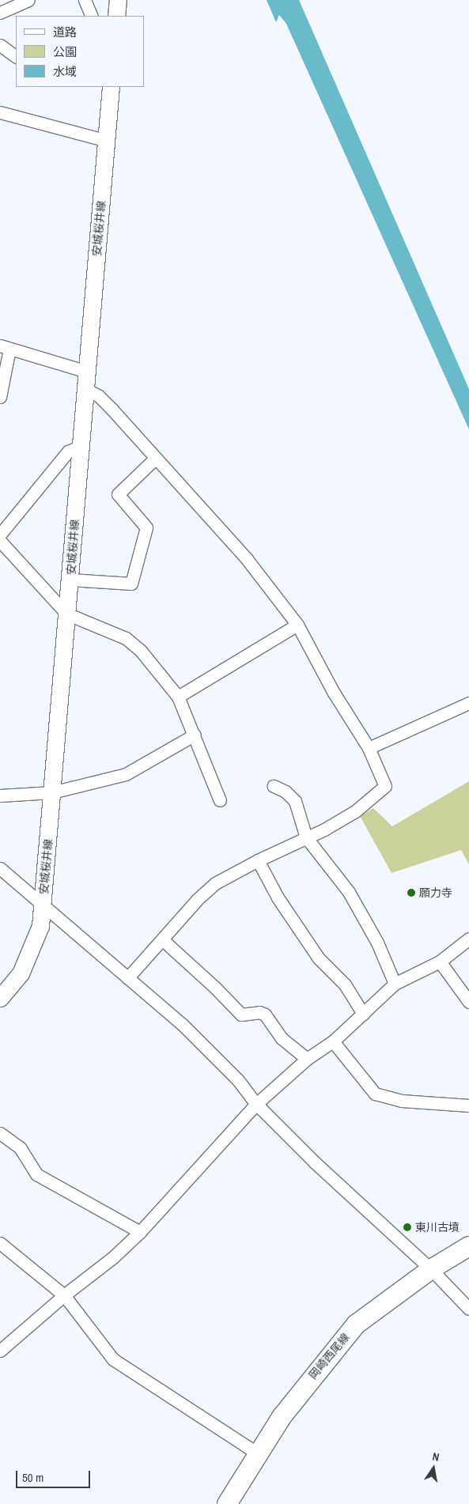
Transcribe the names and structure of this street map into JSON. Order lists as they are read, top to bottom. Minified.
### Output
{"streets":{"main road":["安城桜井線","岡崎西尾線"]},"places":["願力寺","東川古墳"],"legend":["道路","公園","水域"],"scale_bar":"50 m","north":"top"}
